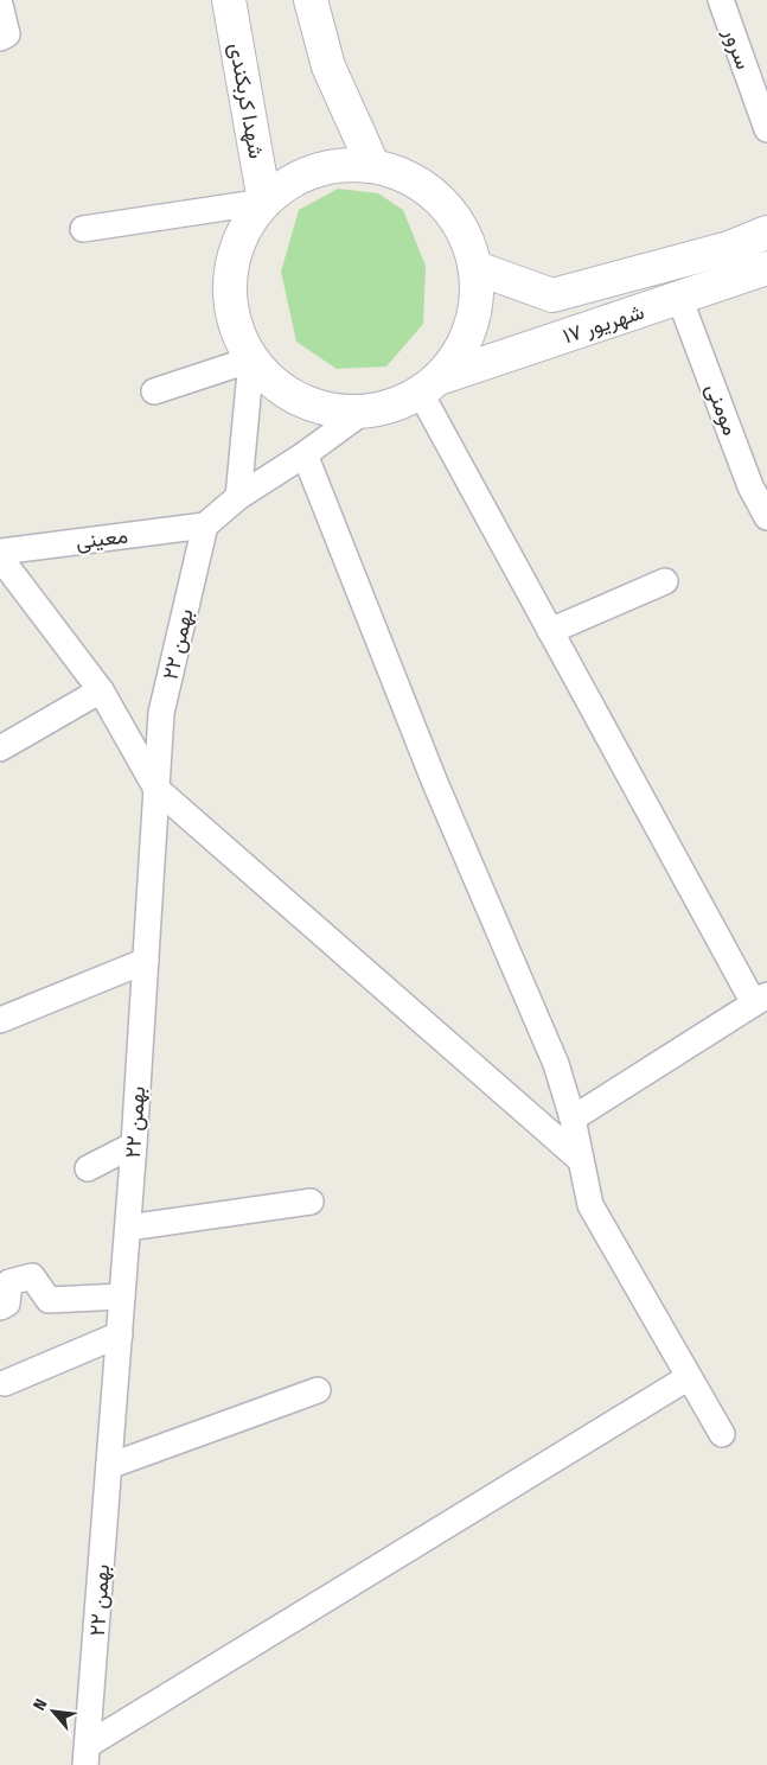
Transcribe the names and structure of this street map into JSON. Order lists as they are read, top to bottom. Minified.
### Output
{"streets":{"street":["سرور","شهدا کربکندی","۱۷ شهریور","مومنی","معینی","۲۲ بهمن"]},"crossings":[["۱۷ شهریور","مومنی"],["معینی","۲۲ بهمن"]],"north":"top left"}
